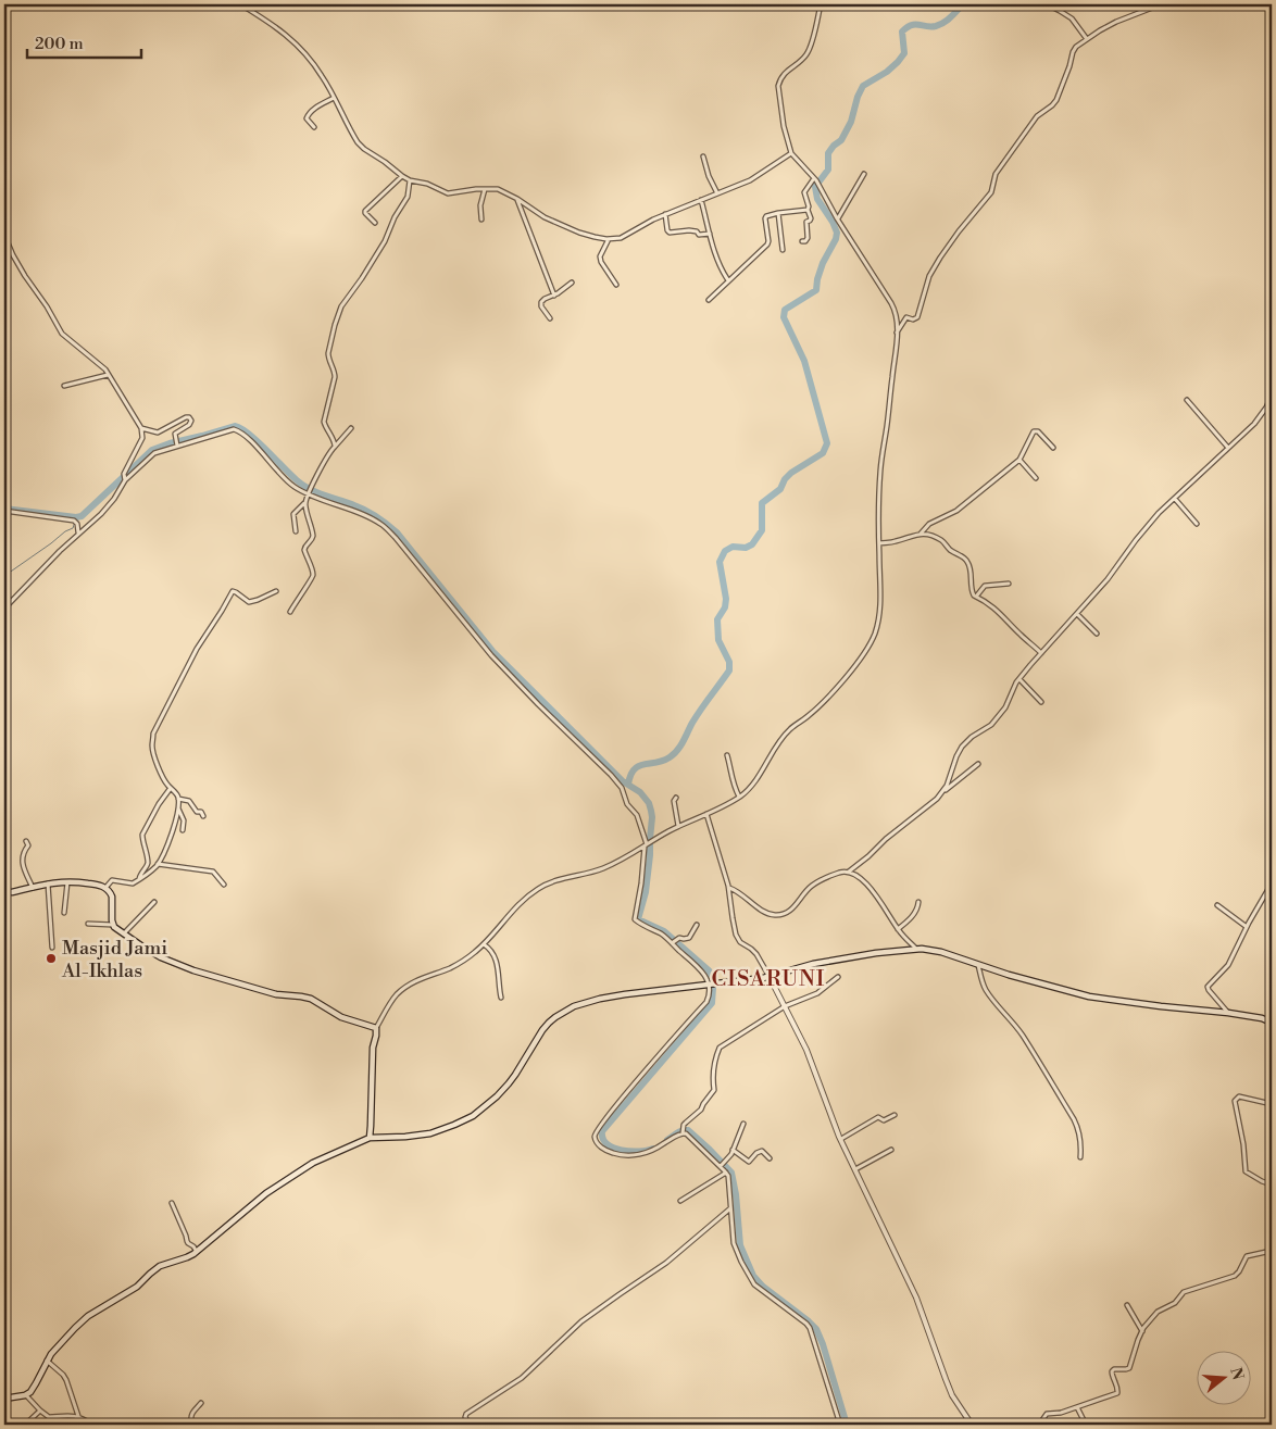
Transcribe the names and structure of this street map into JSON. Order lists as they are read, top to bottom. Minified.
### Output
{"districts":["CISARUNI"],"places":["Masjid Jami Al-Ikhlas"],"scale_bar":"200 m","north":"right"}
